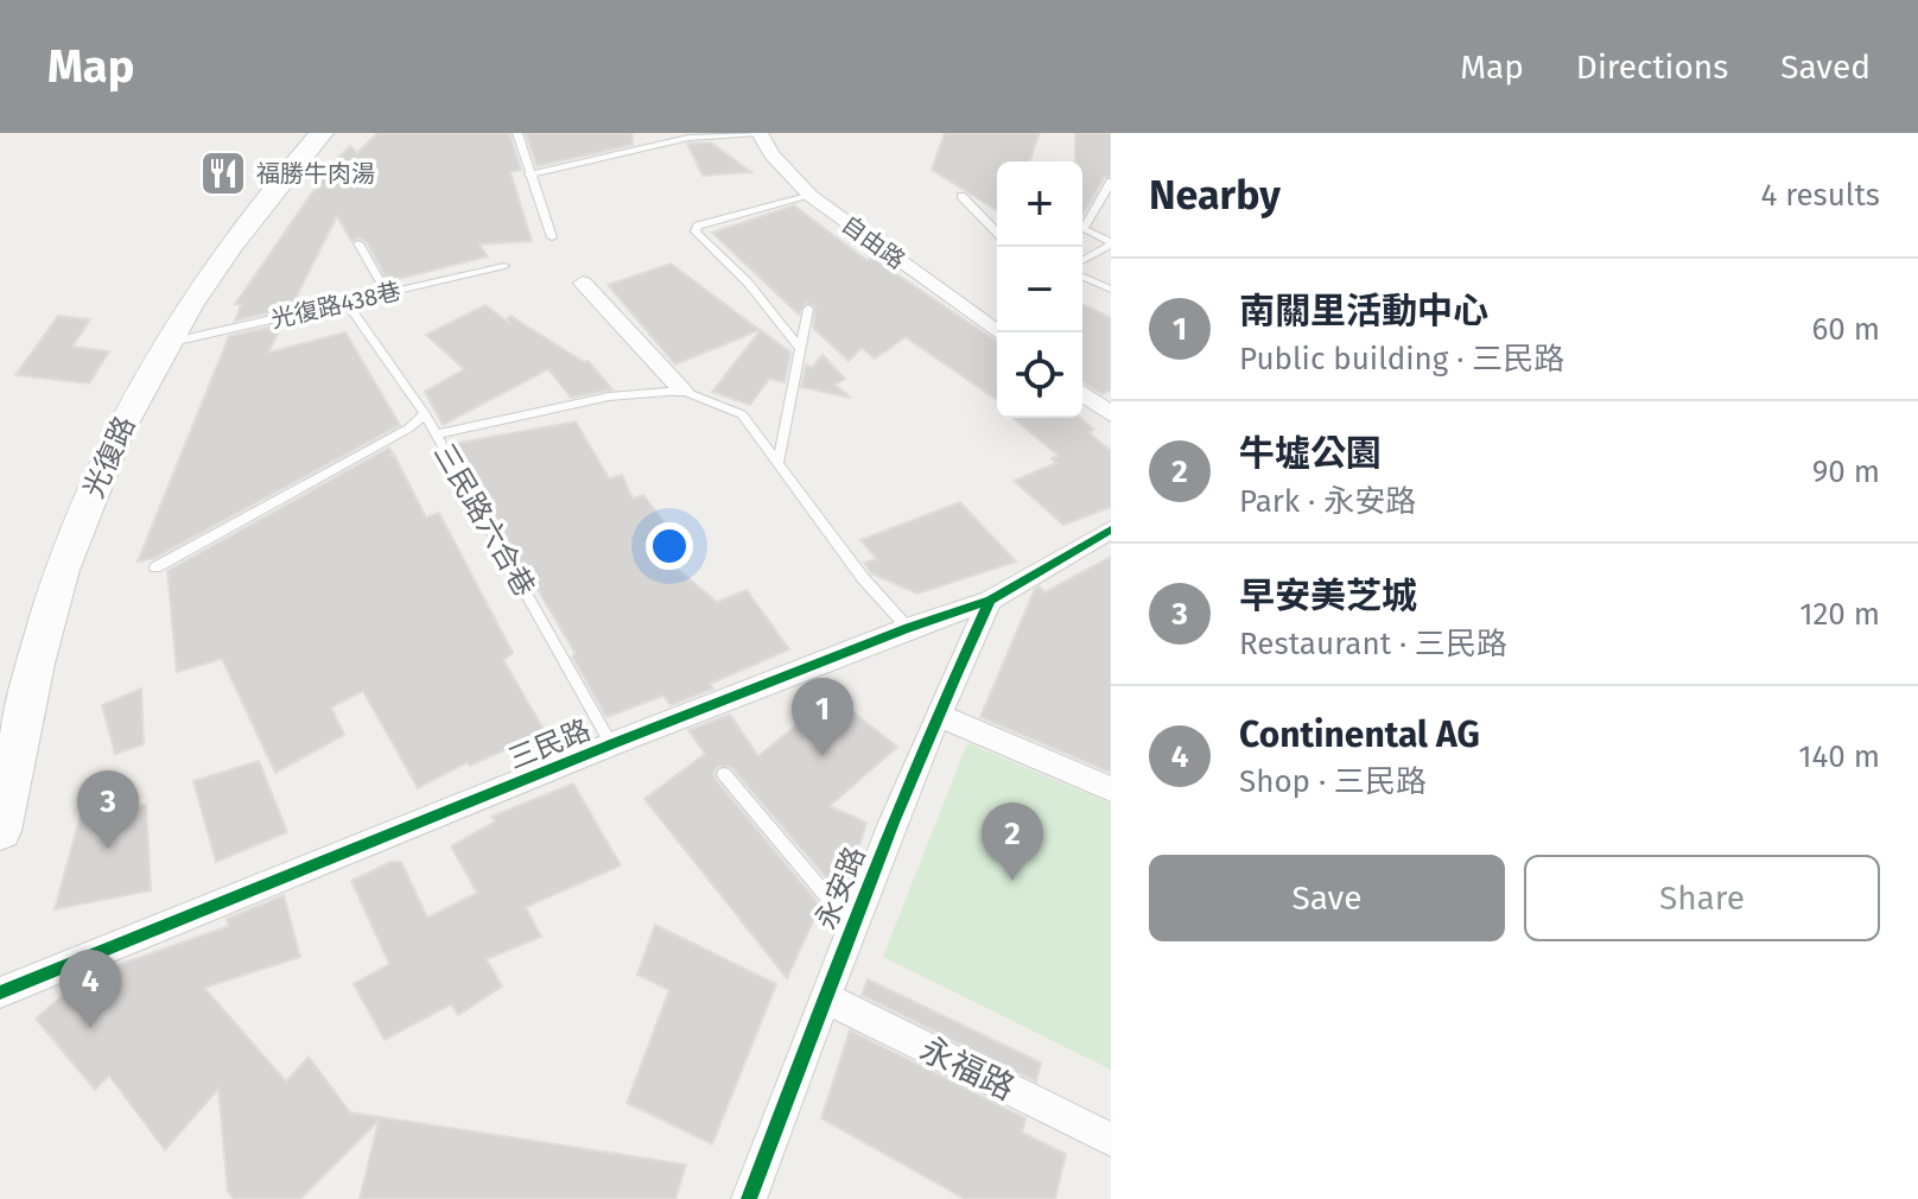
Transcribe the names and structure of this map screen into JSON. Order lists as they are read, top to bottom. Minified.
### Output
{"streets":{"main road":["光復路"],"street":["自由路","三民路","永安路","永福路"],"lane":["光復路438巷","三民路六合巷"]},"crossings":[["光復路438巷","光復路"],["光復路438巷","三民路六合巷"],["三民路六合巷","三民路"],["三民路","永安路"],["永安路","永福路"]],"places":{"restaurant":["福勝牛肉湯"]},"page":{"header":"Map","nav":["Map","Directions","Saved"],"heading":["Nearby","4 results"],"map_buttons":["+","−"],"list":[{"mark":"1","name":"南關里活動中心","note":"Public building · 三民路","value":"60 m"},{"mark":"2","name":"牛墟公園","note":"Park · 永安路","value":"90 m"},{"mark":"3","name":"早安美芝城","note":"Restaurant · 三民路","value":"120 m"},{"mark":"4","name":"Continental AG","note":"Shop · 三民路","value":"140 m"}],"pins":["1","3","2","4"],"buttons":["Save","Share"]}}
